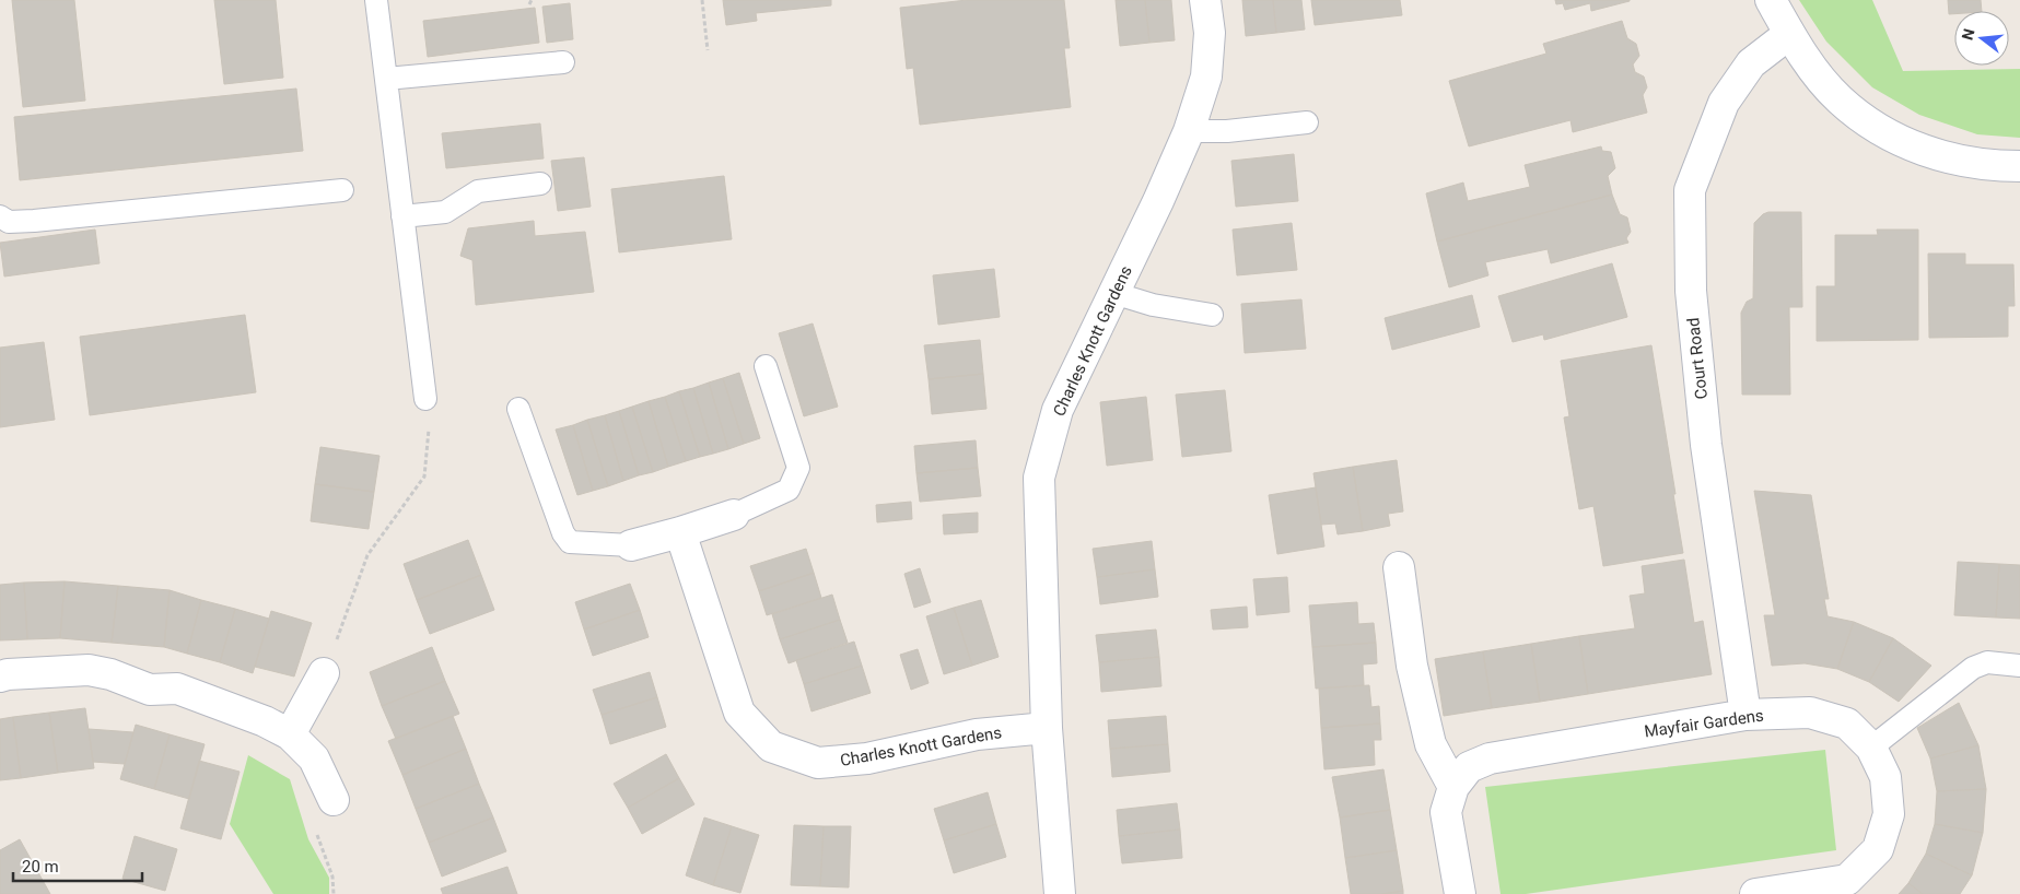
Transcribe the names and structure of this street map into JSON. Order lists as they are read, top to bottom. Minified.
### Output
{"streets":{"street":["Charles Knott Gardens","Court Road","Mayfair Gardens"]},"crossings":[["Court Road","Mayfair Gardens"]],"scale_bar":"20 m","north":"left"}
